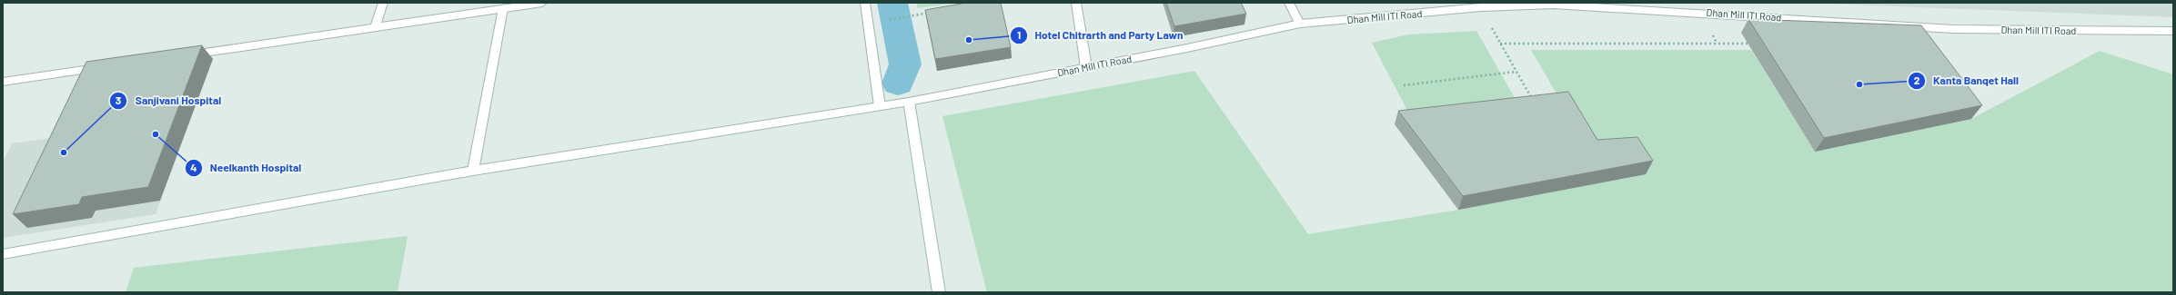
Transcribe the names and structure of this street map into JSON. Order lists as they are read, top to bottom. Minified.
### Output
{"streets":{"street":["Dhan Mill ITI Road"]},"places":["Hotel Chitrarth and Party Lawn","Kanta Banqet Hall","Neelkanth Hospital","Sanjivani Hospital"]}
